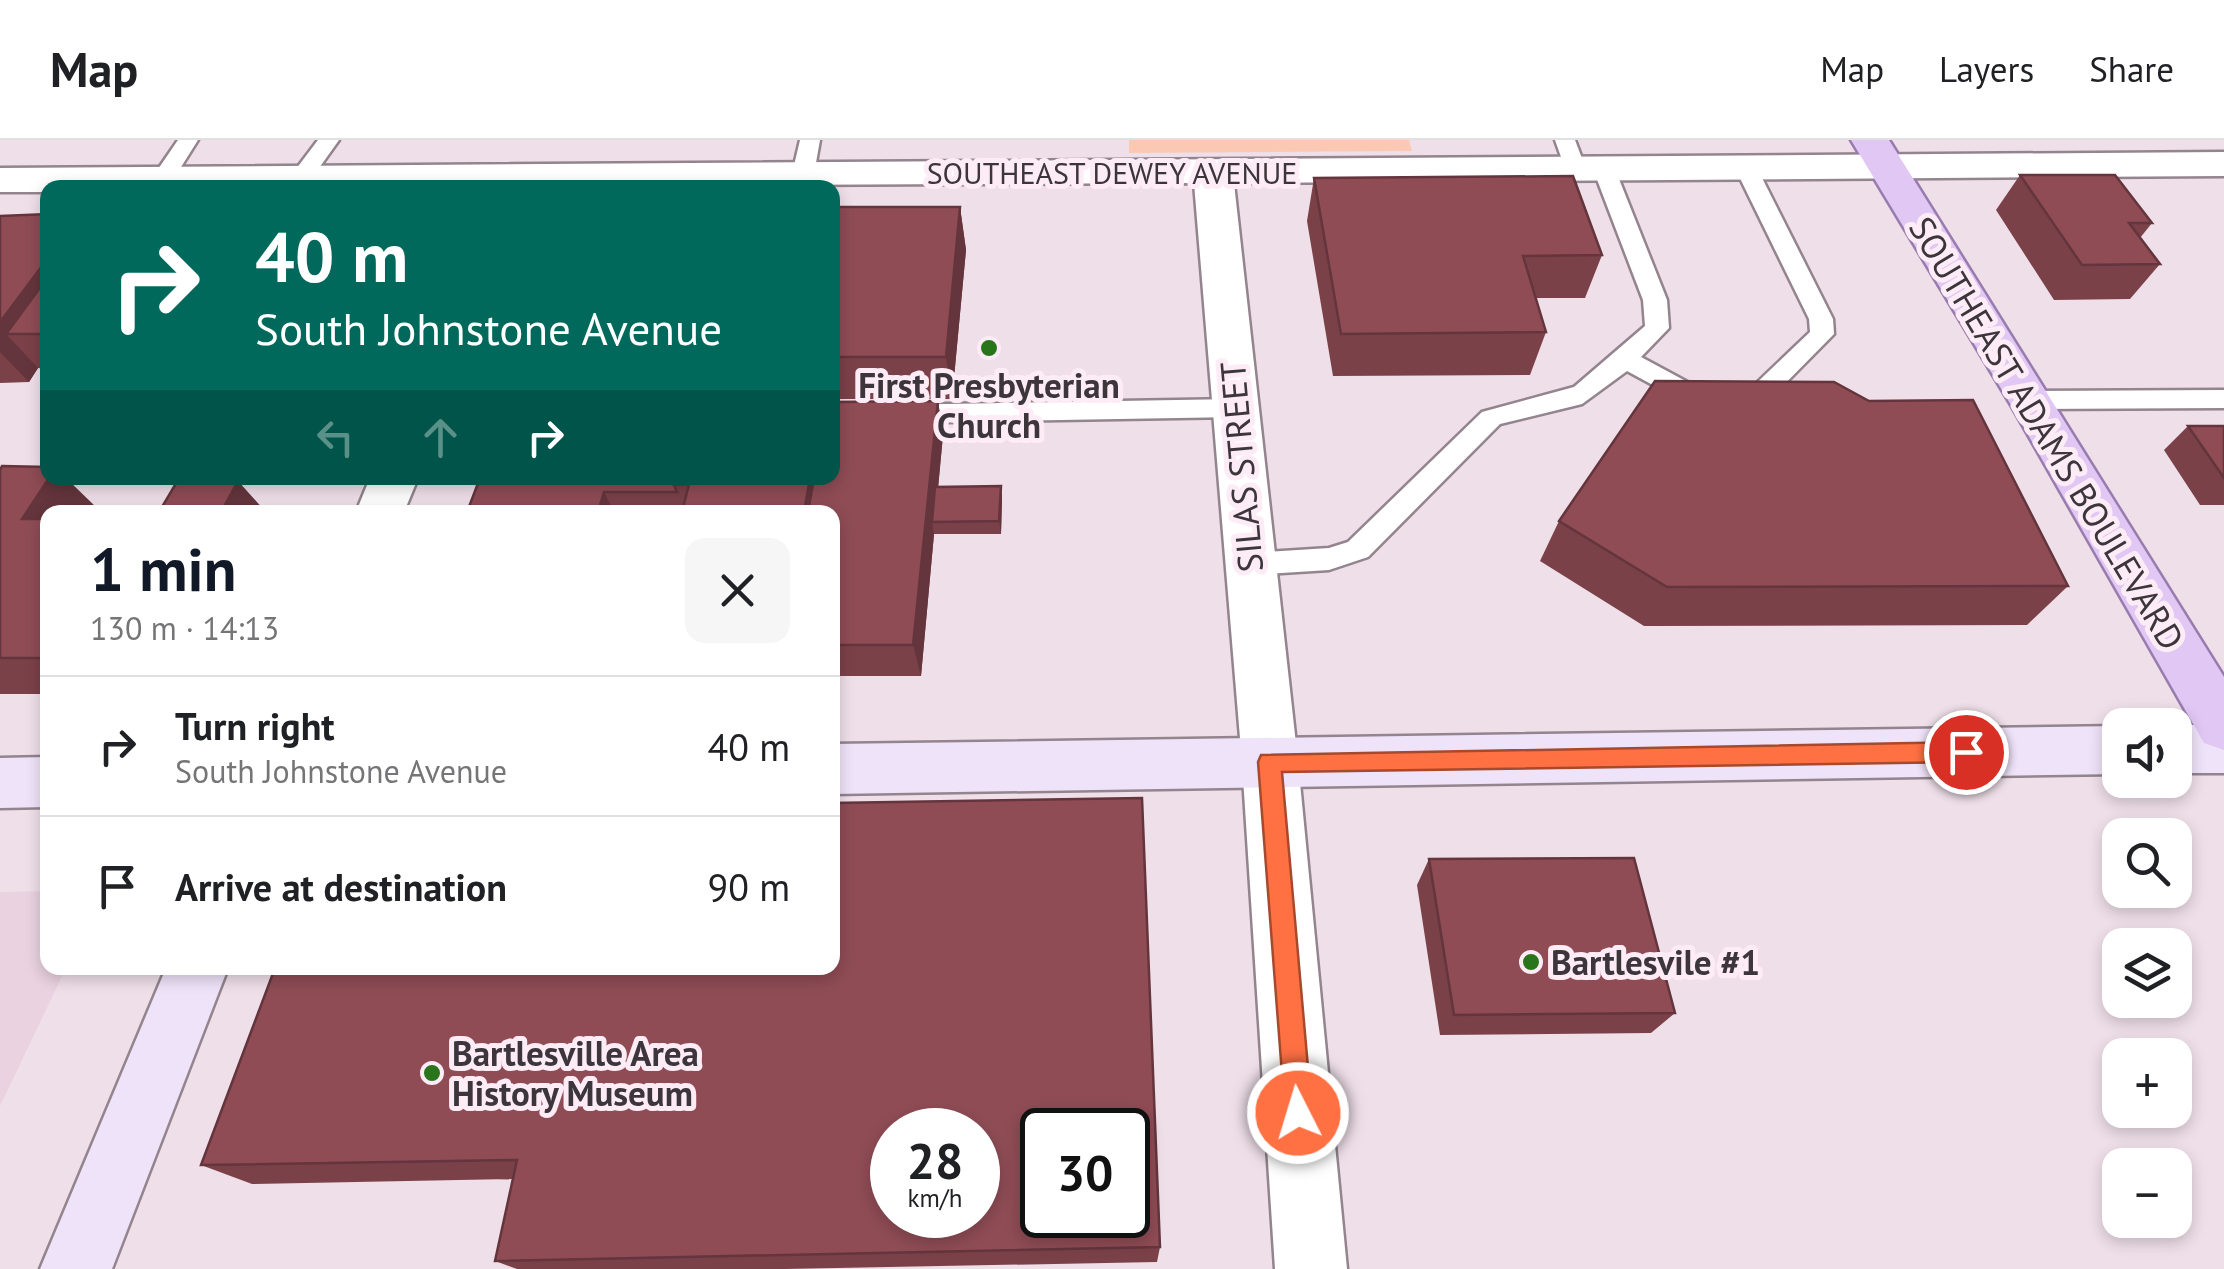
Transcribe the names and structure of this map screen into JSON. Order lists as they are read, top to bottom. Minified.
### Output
{"streets":{"main road":["SOUTHEAST ADAMS BOULEVARD"],"street":["SOUTHEAST DEWEY AVENUE","SILAS STREET"]},"crossings":[["SOUTHEAST DEWEY AVENUE","SOUTHEAST ADAMS BOULEVARD"],["SOUTHEAST DEWEY AVENUE","SILAS STREET"]],"places":["First Presbyterian Church","Bartlesvile #1","Bartlesville Area History Museum"],"page":{"header":"Map","nav":["Map","Layers","Share"],"turn":["40 m","South Johnstone Avenue"],"heading":["1 min","130 m · 14:13"],"list":[{"name":"Turn right","note":"South Johnstone Avenue","value":"40 m"},{"name":"Arrive at destination","value":"90 m"}],"map_buttons":["+","−"],"speed":"28 km/h","limit":"30"}}
